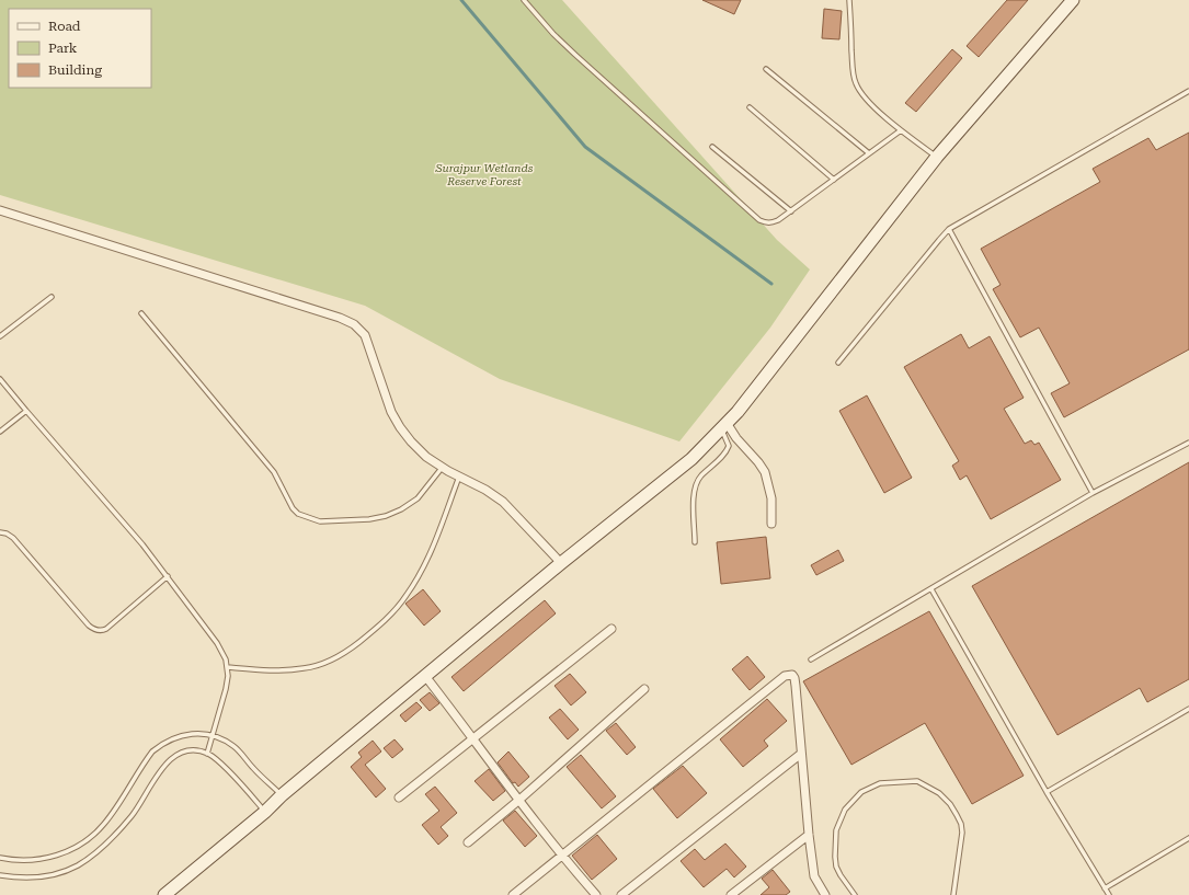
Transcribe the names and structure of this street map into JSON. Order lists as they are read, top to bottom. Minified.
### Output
{"parks":["Surajpur Wetlands Reserve Forest"],"legend":["Road","Park","Building"]}
